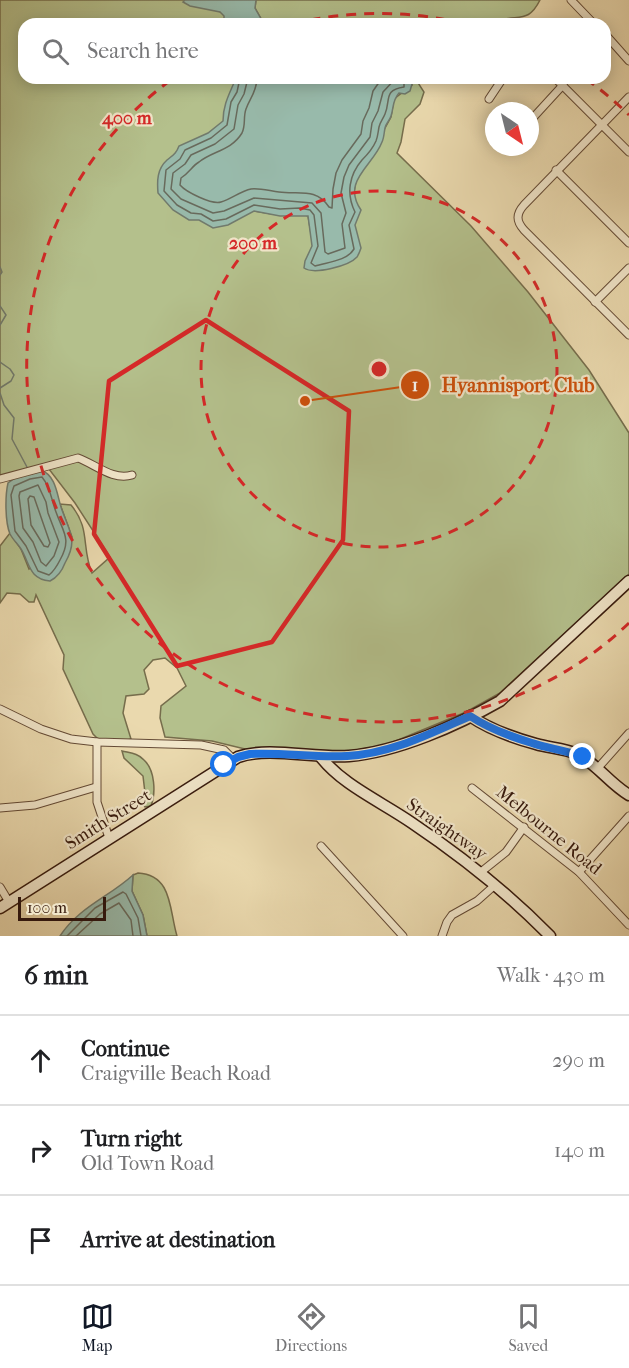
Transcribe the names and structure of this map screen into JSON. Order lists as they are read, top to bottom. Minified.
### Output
{"streets":{"main road":["Smith Street","Straightway"],"street":["Melbourne Road"]},"places":["Hyannisport Club"],"scale_bar":"100 m","north":"bottom right","page":{"search":"Search here","scale":"100 m","heading":["6 min","Walk · 430 m"],"list":[["Continue","Craigville Beach Road","290 m"],["Turn right","Old Town Road","140 m"],"Arrive at destination"],"nav":["Map","Directions","Saved"]},"rings":["400 m","200 m"]}
